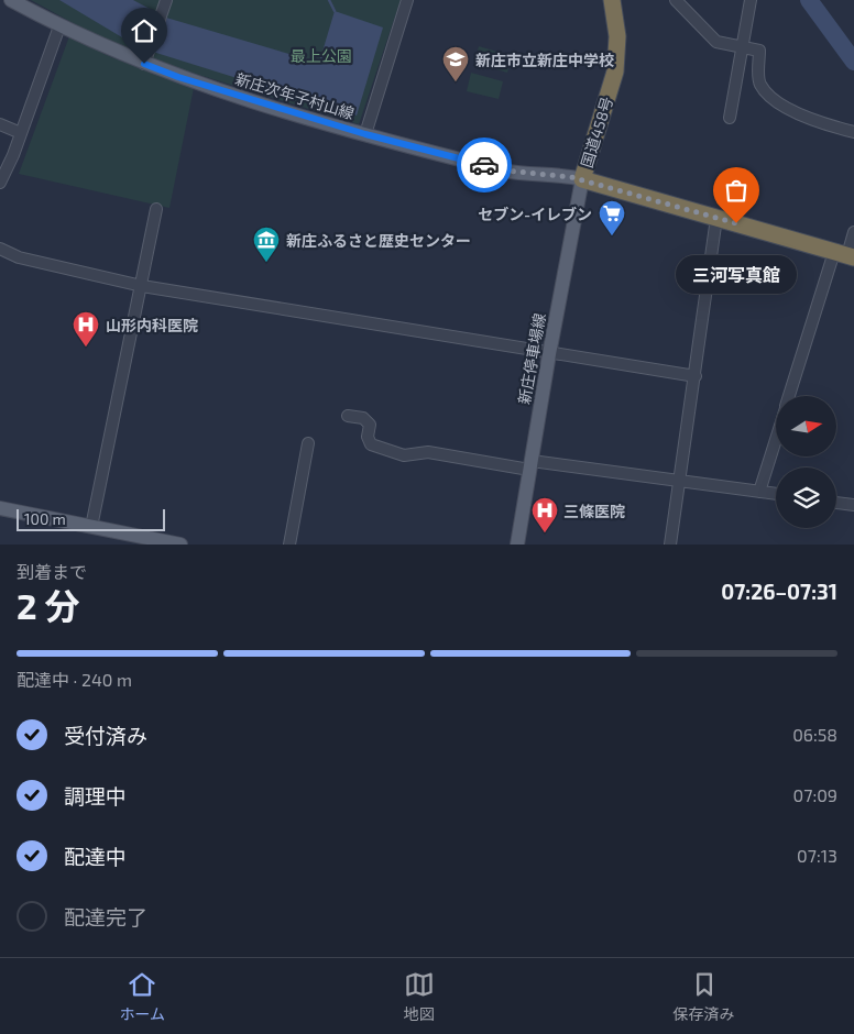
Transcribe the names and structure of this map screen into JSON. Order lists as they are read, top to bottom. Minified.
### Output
{"streets":{"highway":["国道458号"],"main road":["新庄次年子村山線","新庄停車場線"]},"crossings":[["新庄次年子村山線","国道458号"],["新庄次年子村山線","新庄停車場線"],["国道458号","新庄停車場線"]],"parks":["最上公園"],"places":{"school or university":["新庄市立新庄中学校"],"other":["三河写真館"],"supermarket":["セブン-イレブン"],"museum":["新庄ふるさと歴史センター"],"hospital":["山形内科医院","三條医院"]},"scale_bar":"100 m","north":"right","page":{"bubble":"三河写真館","scale":"100 m","heading":["2 分","到着まで","07:26–07:31"],"bar":"配達中 · 240 m","list":[["受付済み","06:58"],["調理中","07:09"],["配達中","07:13"],"配達完了"],"tabs":["ホーム","地図","保存済み"]}}
